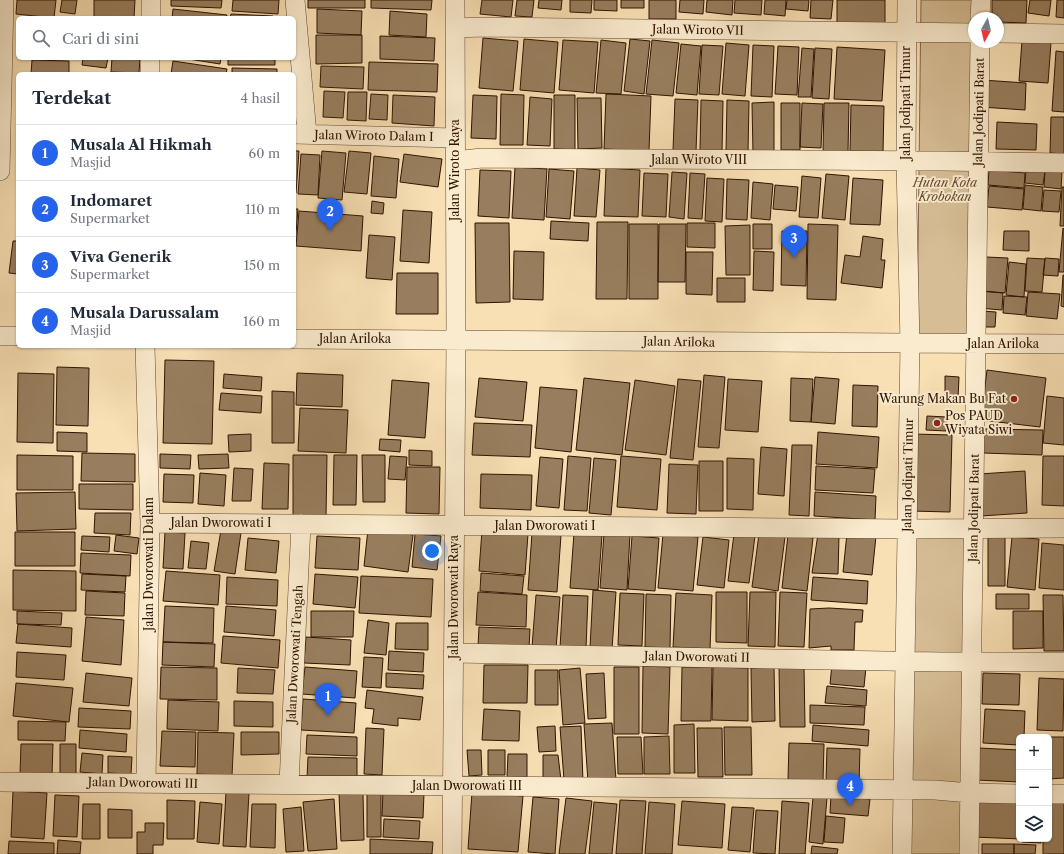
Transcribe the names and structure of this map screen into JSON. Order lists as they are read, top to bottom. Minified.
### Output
{"streets":{"street":["Jalan Wiroto VII","Jalan Jodipati Timur","Jalan Jodipati Barat","Jalan Wiroto Dalam I","Jalan Wiroto VIII","Jalan Wiroto Raya","Jalan Ariloka","Jalan Dworowati I","Jalan Dworowati Dalam","Jalan Dworowati Raya","Jalan Dworowati Tengah","Jalan Dworowati II","Jalan Dworowati III"]},"crossings":[["Jalan Wiroto VII","Jalan Jodipati Timur"],["Jalan Wiroto VII","Jalan Wiroto Raya"],["Jalan Jodipati Timur","Jalan Wiroto VIII"],["Jalan Jodipati Timur","Jalan Ariloka"],["Jalan Jodipati Timur","Jalan Dworowati I"],["Jalan Jodipati Timur","Jalan Dworowati II"],["Jalan Jodipati Timur","Jalan Dworowati III"],["Jalan Jodipati Barat","Jalan Wiroto VIII"],["Jalan Jodipati Barat","Jalan Ariloka"],["Jalan Jodipati Barat","Jalan Dworowati I"],["Jalan Jodipati Barat","Jalan Dworowati II"],["Jalan Jodipati Barat","Jalan Dworowati III"],["Jalan Wiroto Dalam I","Jalan Wiroto Raya"],["Jalan Wiroto VIII","Jalan Wiroto Raya"],["Jalan Wiroto Raya","Jalan Ariloka"],["Jalan Wiroto Raya","Jalan Dworowati Raya"],["Jalan Ariloka","Jalan Dworowati Raya"],["Jalan Dworowati I","Jalan Dworowati Dalam"],["Jalan Dworowati I","Jalan Dworowati Raya"],["Jalan Dworowati I","Jalan Dworowati Tengah"],["Jalan Dworowati Dalam","Jalan Dworowati III"],["Jalan Dworowati Raya","Jalan Dworowati II"],["Jalan Dworowati Raya","Jalan Dworowati III"],["Jalan Dworowati Tengah","Jalan Dworowati III"]],"parks":["Hutan Kota Krobokan"],"places":["Warung Makan Bu Fat","Pos PAUD Wiyata Siwi"],"north":"bottom","page":{"search":"Cari di sini","heading":["Terdekat","4 hasil"],"list":[{"mark":"1","name":"Musala Al Hikmah","note":"Masjid","value":"60 m"},{"mark":"2","name":"Indomaret","note":"Supermarket","value":"110 m"},{"mark":"3","name":"Viva Generik","note":"Supermarket","value":"150 m"},{"mark":"4","name":"Musala Darussalam","note":"Masjid","value":"160 m"}],"pins":["2","3","1","4"],"map_buttons":["+","−"]}}
